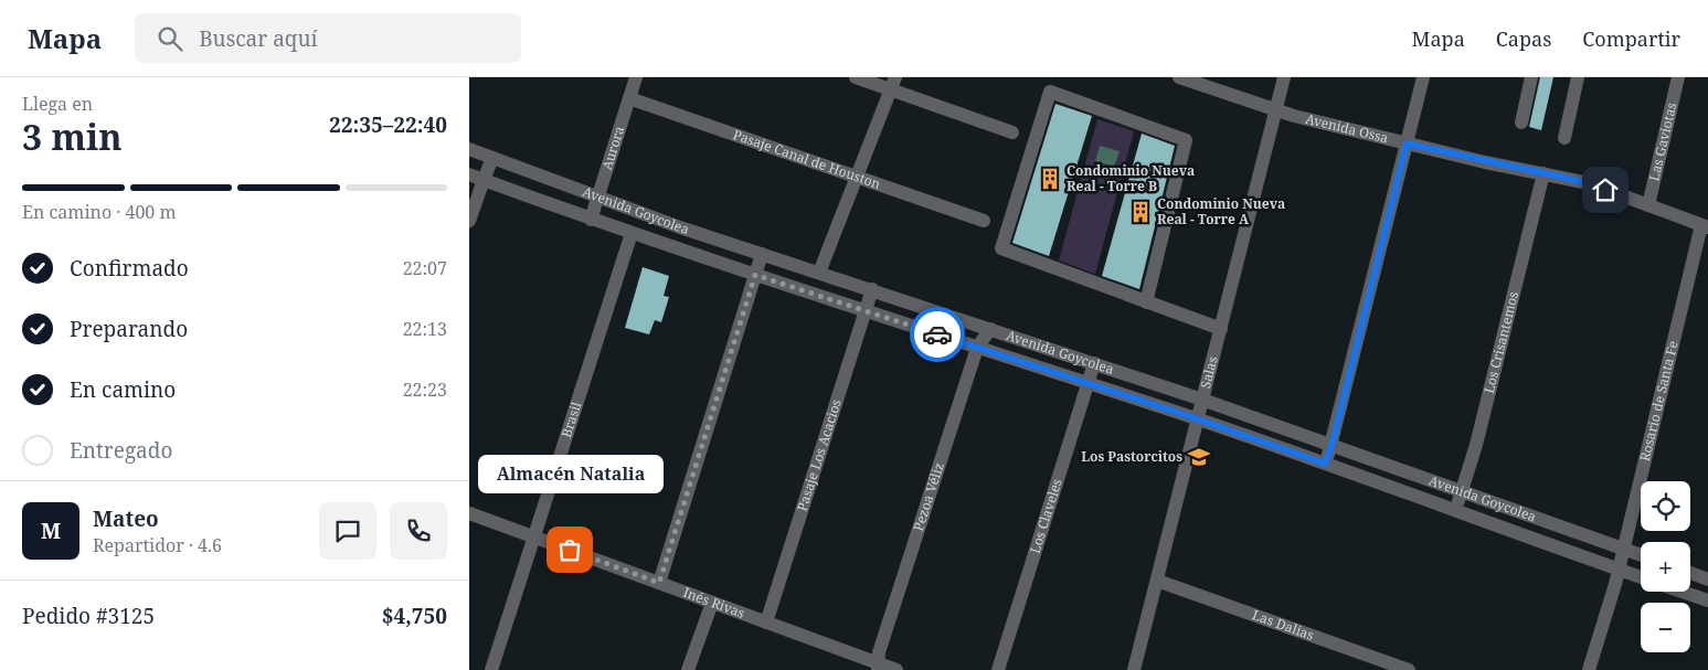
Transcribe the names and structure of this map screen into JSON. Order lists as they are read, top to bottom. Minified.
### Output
{"streets":{"street":["Avenida Ossa","Las Gaviotas","Aurora","Pasaje Canal de Houston","Avenida Goycolea","Los Crisantemos","Salas","Rosario de Santa Fe","Brasil","Pasaje Los Acacios","Pezoa Véliz","Los Claveles","Inés Rivas","Las Dalias"]},"crossings":[["Avenida Ossa","Las Gaviotas"],["Avenida Ossa","Los Crisantemos"],["Avenida Ossa","Salas"],["Avenida Ossa","Rosario de Santa Fe"],["Aurora","Pasaje Canal de Houston"],["Aurora","Avenida Goycolea"],["Avenida Goycolea","Los Crisantemos"],["Avenida Goycolea","Salas"],["Avenida Goycolea","Rosario de Santa Fe"],["Avenida Goycolea","Brasil"],["Avenida Goycolea","Pasaje Los Acacios"],["Avenida Goycolea","Pezoa Véliz"],["Avenida Goycolea","Los Claveles"],["Salas","Las Dalias"],["Brasil","Inés Rivas"],["Pasaje Los Acacios","Inés Rivas"],["Pezoa Véliz","Inés Rivas"]],"places":{"building":["Condominio Nueva Real - Torre B","Condominio Nueva Real - Torre A"],"school or university":["Los Pastorcitos"],"other":["Almacén Natalia"]},"page":{"header":"Mapa","search":"Buscar aquí","nav":["Mapa","Capas","Compartir"],"heading":["3 min","Llega en","22:35–22:40"],"panel":["Mateo","Repartidor · 4.6","Pedido #3125","$4,750"],"bar":"En camino · 400 m","list":[["Confirmado","22:07"],["Preparando","22:13"],["En camino","22:23"],"Entregado"],"bubble":"Almacén Natalia","map_buttons":["+","−"],"round":"M"}}
